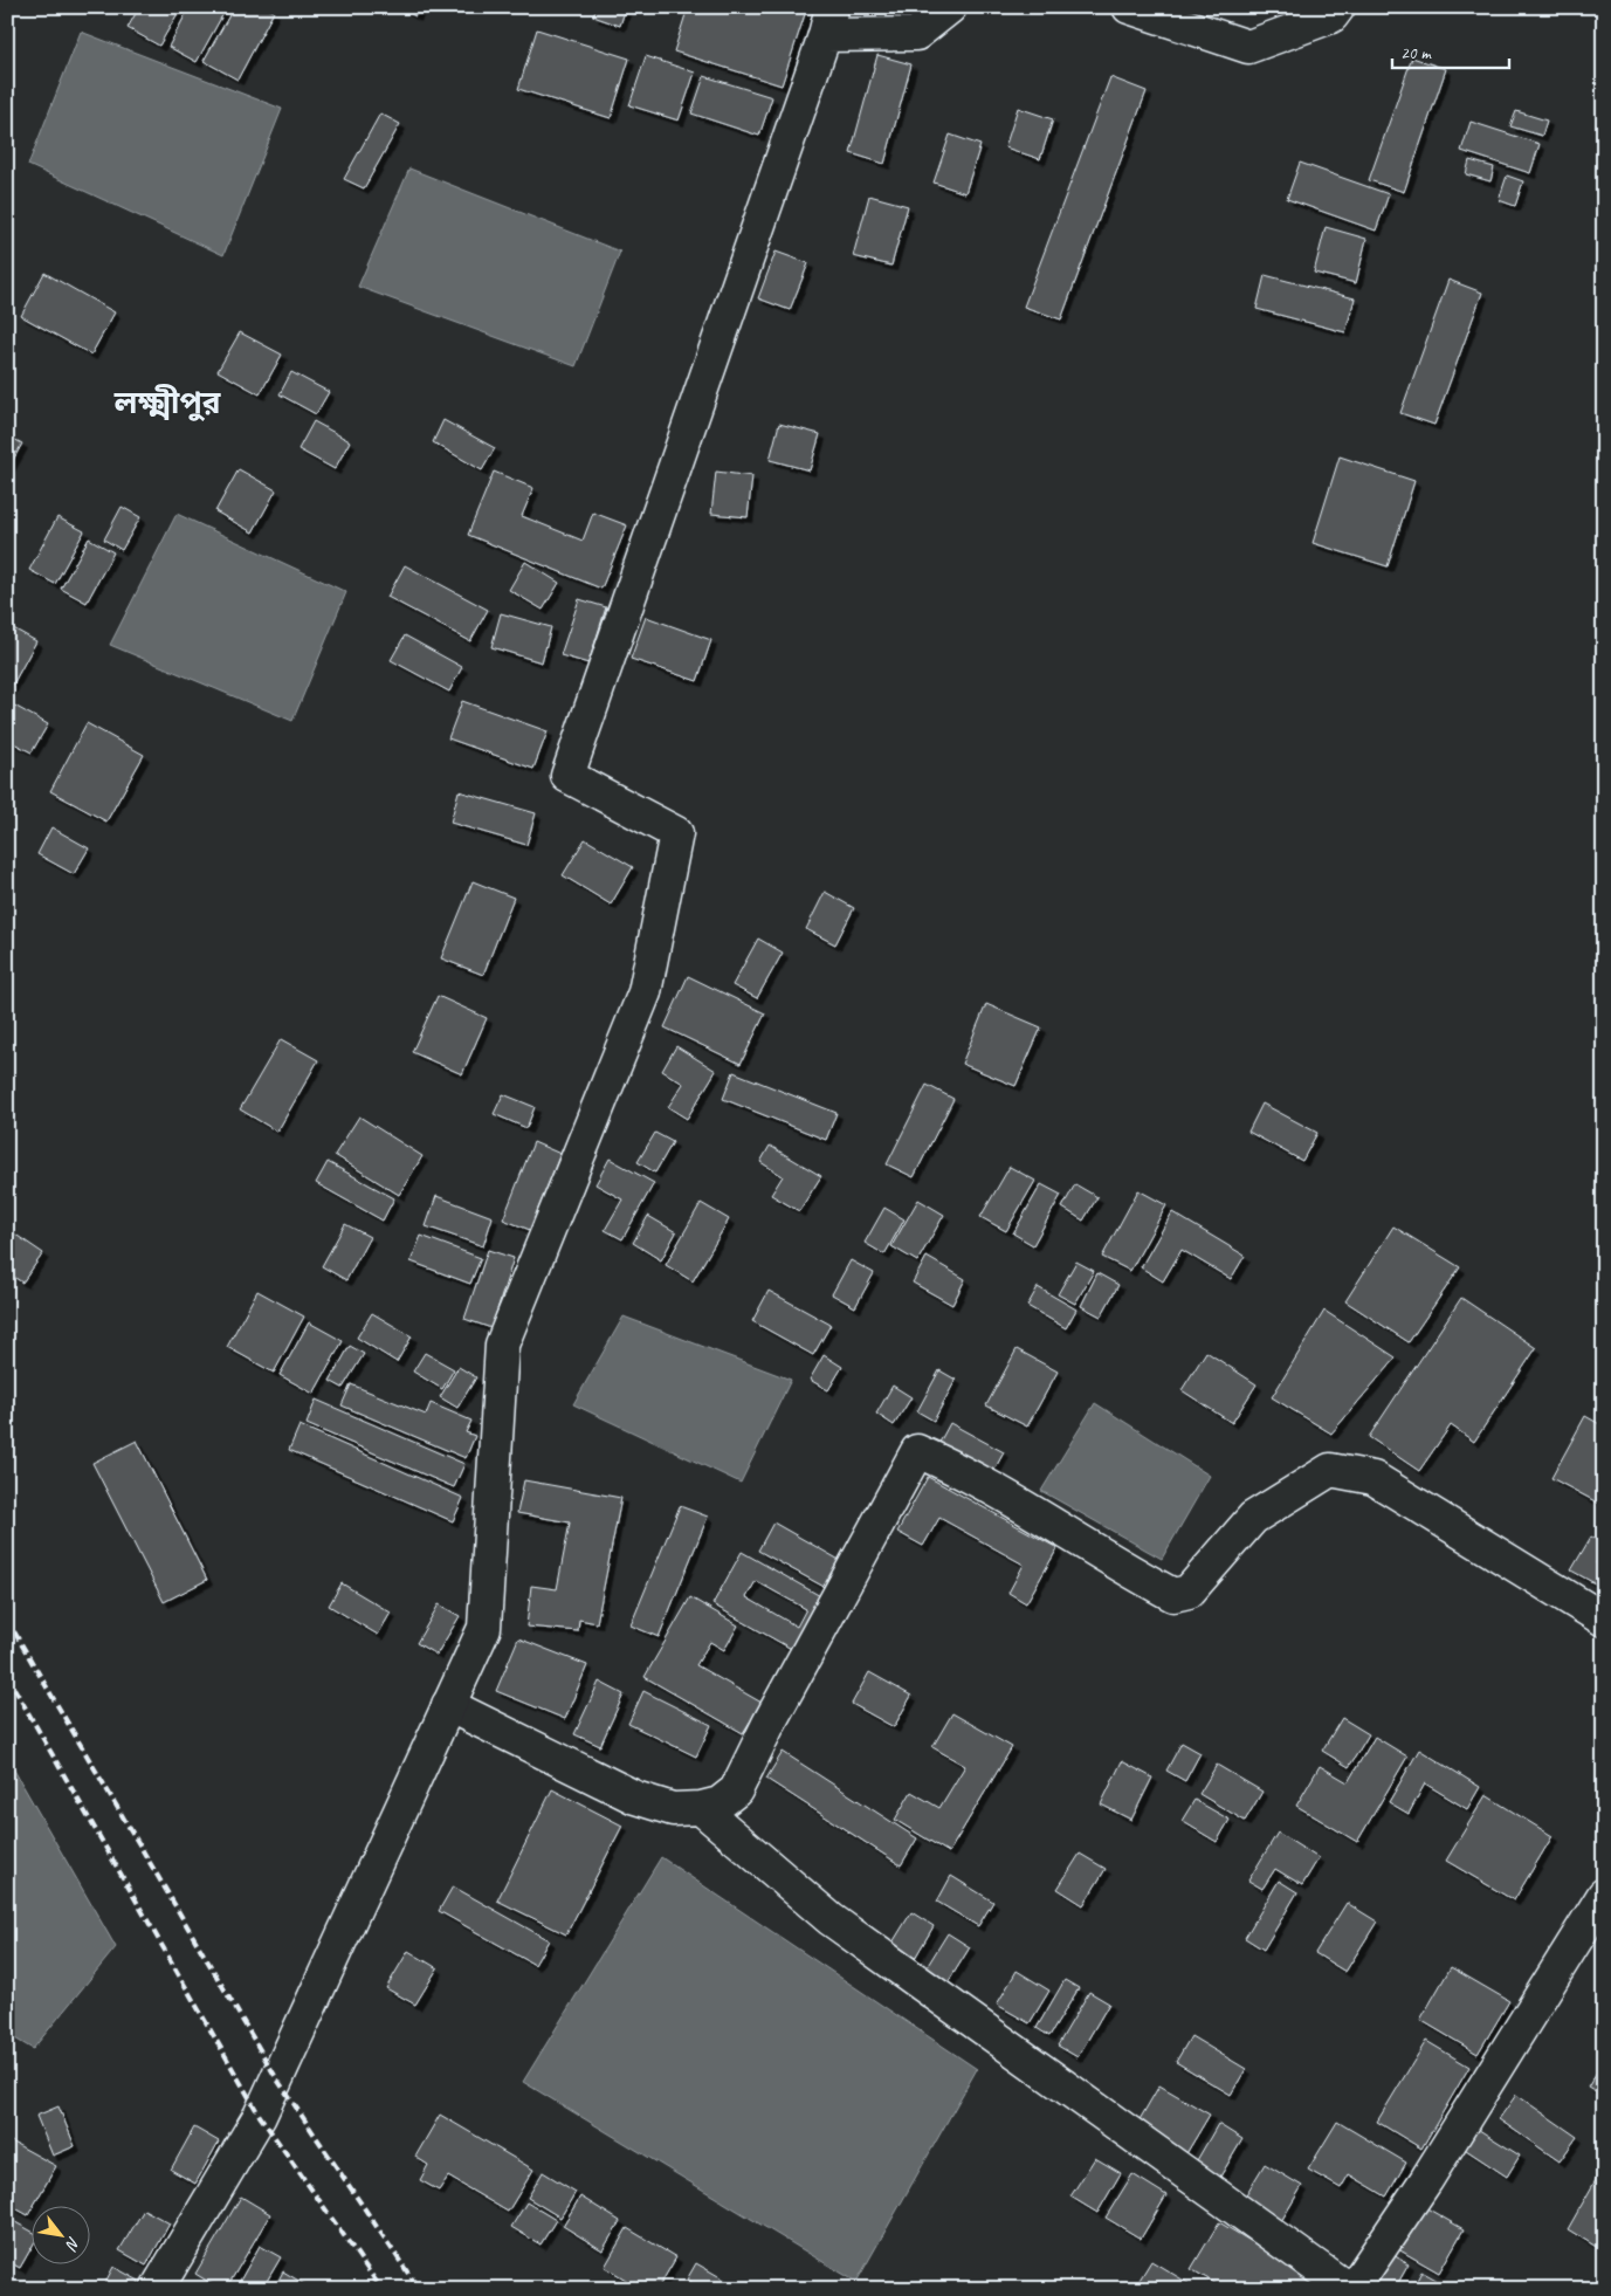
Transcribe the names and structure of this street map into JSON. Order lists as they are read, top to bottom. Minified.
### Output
{"districts":["লক্ষ্মীপুর"],"scale_bar":"20 m","north":"bottom right"}
